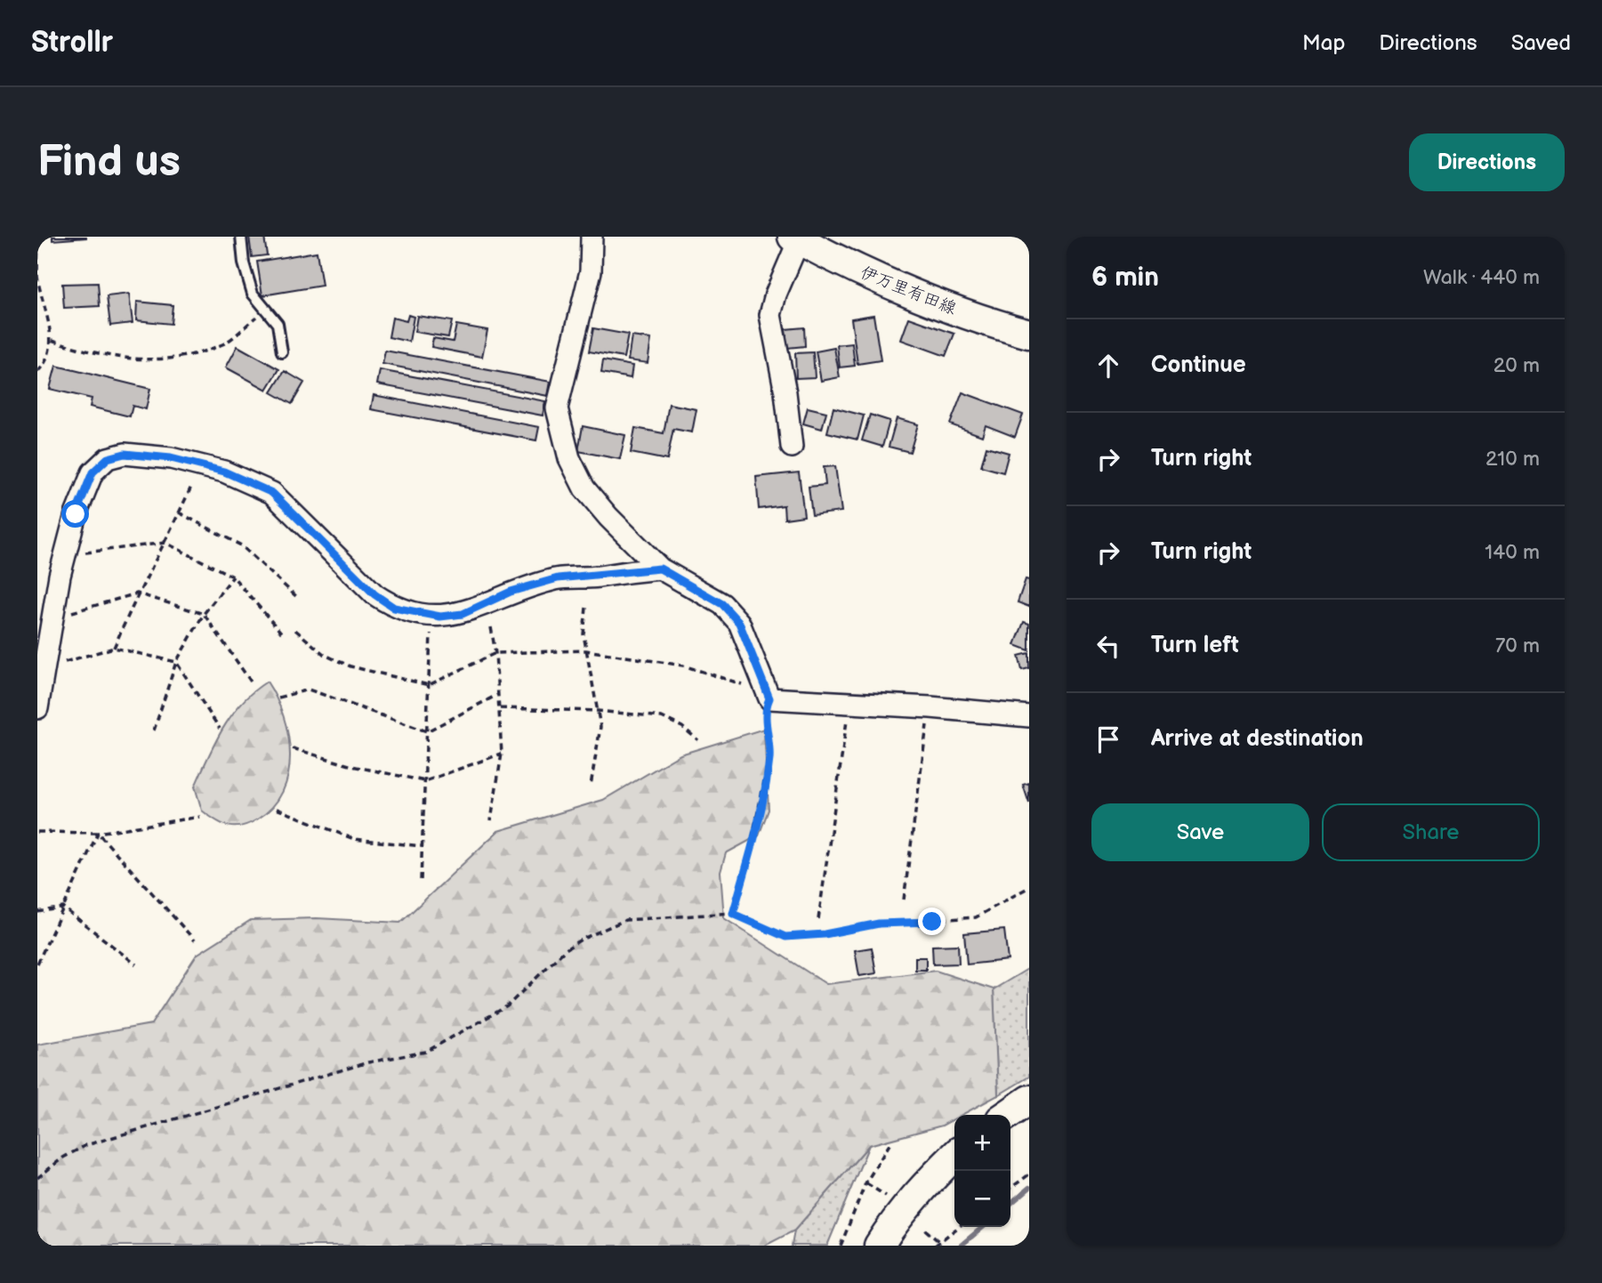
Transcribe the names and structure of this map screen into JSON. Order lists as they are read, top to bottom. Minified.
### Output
{"streets":{"main road":["伊万里有田線"]},"page":{"header":"Strollr","nav":["Map","Directions","Saved"],"buttons":["Directions",["Save","Share"]],"title":"Find us","heading":["6 min","Walk · 440 m"],"list":[["Continue","20 m"],["Turn right","210 m"],["Turn right","140 m"],["Turn left","70 m"],"Arrive at destination"],"map_buttons":["+","−"]}}
